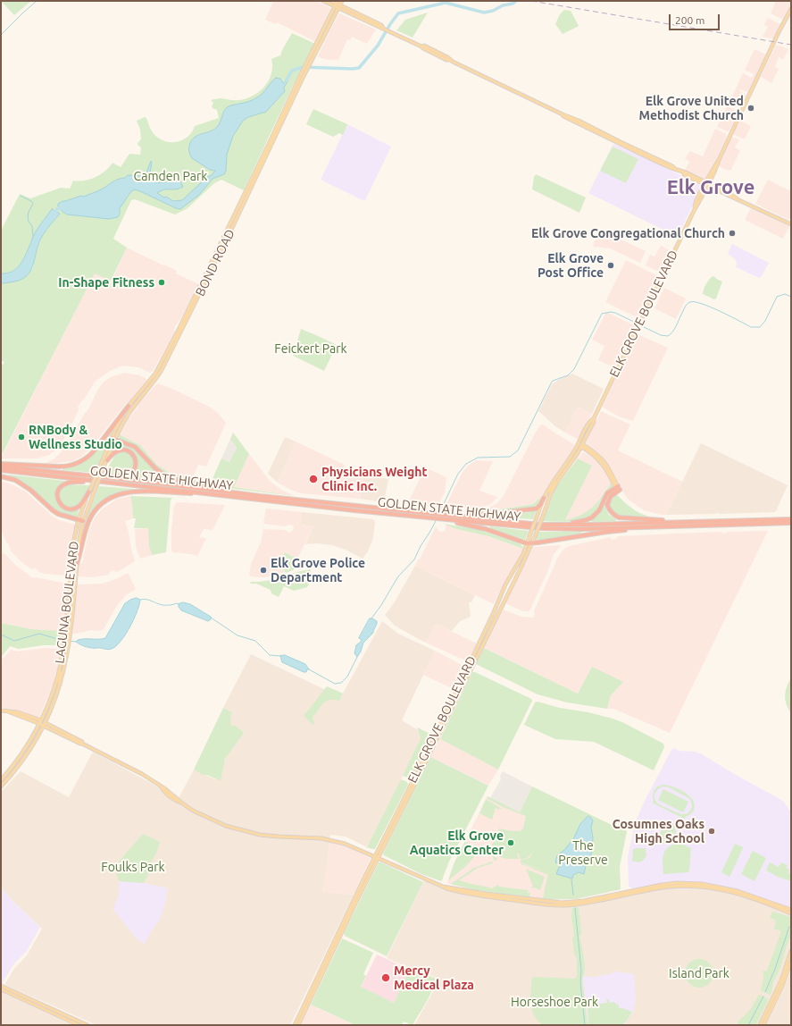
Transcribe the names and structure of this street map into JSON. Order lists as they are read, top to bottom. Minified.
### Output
{"streets":{"highway":["GOLDEN STATE HIGHWAY"],"main road":["BOND ROAD","ELK GROVE BOULEVARD","LAGUNA BOULEVARD"]},"crossings":[["BOND ROAD","LAGUNA BOULEVARD"]],"districts":["Elk Grove"],"parks":["Camden Park","Feickert Park","The Preserve","Foulks Park","Island Park","Horseshoe Park"],"places":["Elk Grove United Methodist Church","Elk Grove Congregational Church","Elk Grove Post Office","In-Shape Fitness","RNBody & Wellness Studio","Physicians Weight Clinic Inc.","Elk Grove Police Department","Cosumnes Oaks High School","Elk Grove Aquatics Center","Mercy Medical Plaza"],"scale_bar":"200 m"}
